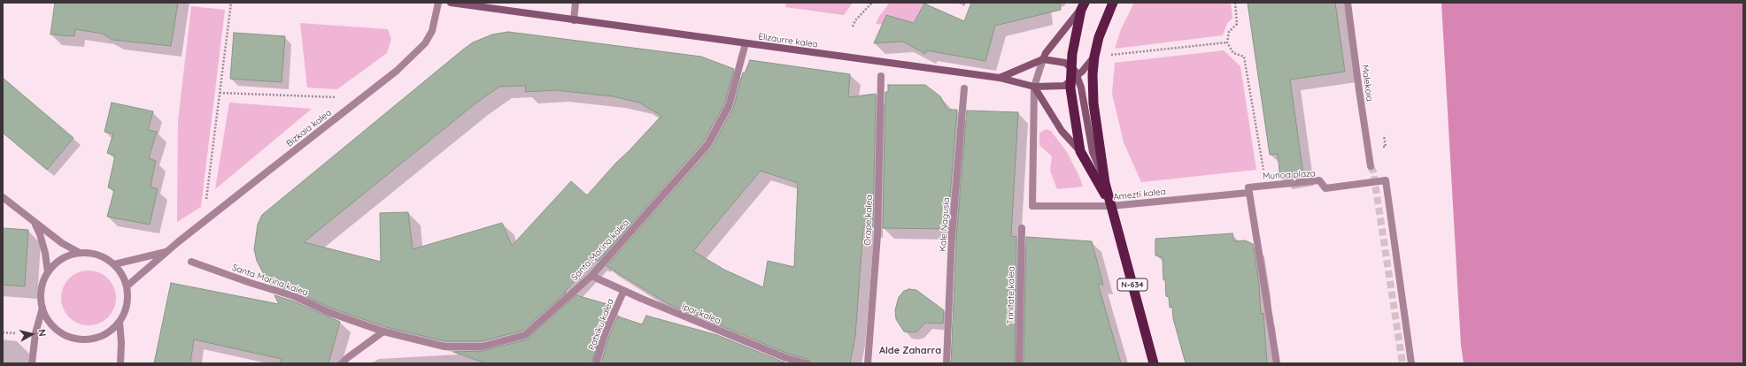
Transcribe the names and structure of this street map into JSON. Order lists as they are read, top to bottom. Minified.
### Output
{"streets":{"highway":["N-634"],"main road":["Elizaurre kalea"],"street":["Malekoia","Bizkaia kalea","Munoa plaza","Amezti kalea","Orape kalea","Kale Nagusia","Santa Marina kalea","Trinitate kalea","Ipar kalea","Patxiku kalea"]},"crossings":[["Elizaurre kalea","Amezti kalea"],["Elizaurre kalea","Santa Marina kalea"],["Elizaurre kalea","N-634"],["Amezti kalea","N-634"],["Santa Marina kalea","Ipar kalea"],["Ipar kalea","Patxiku kalea"]],"districts":["Alde Zaharra"],"north":"right"}
